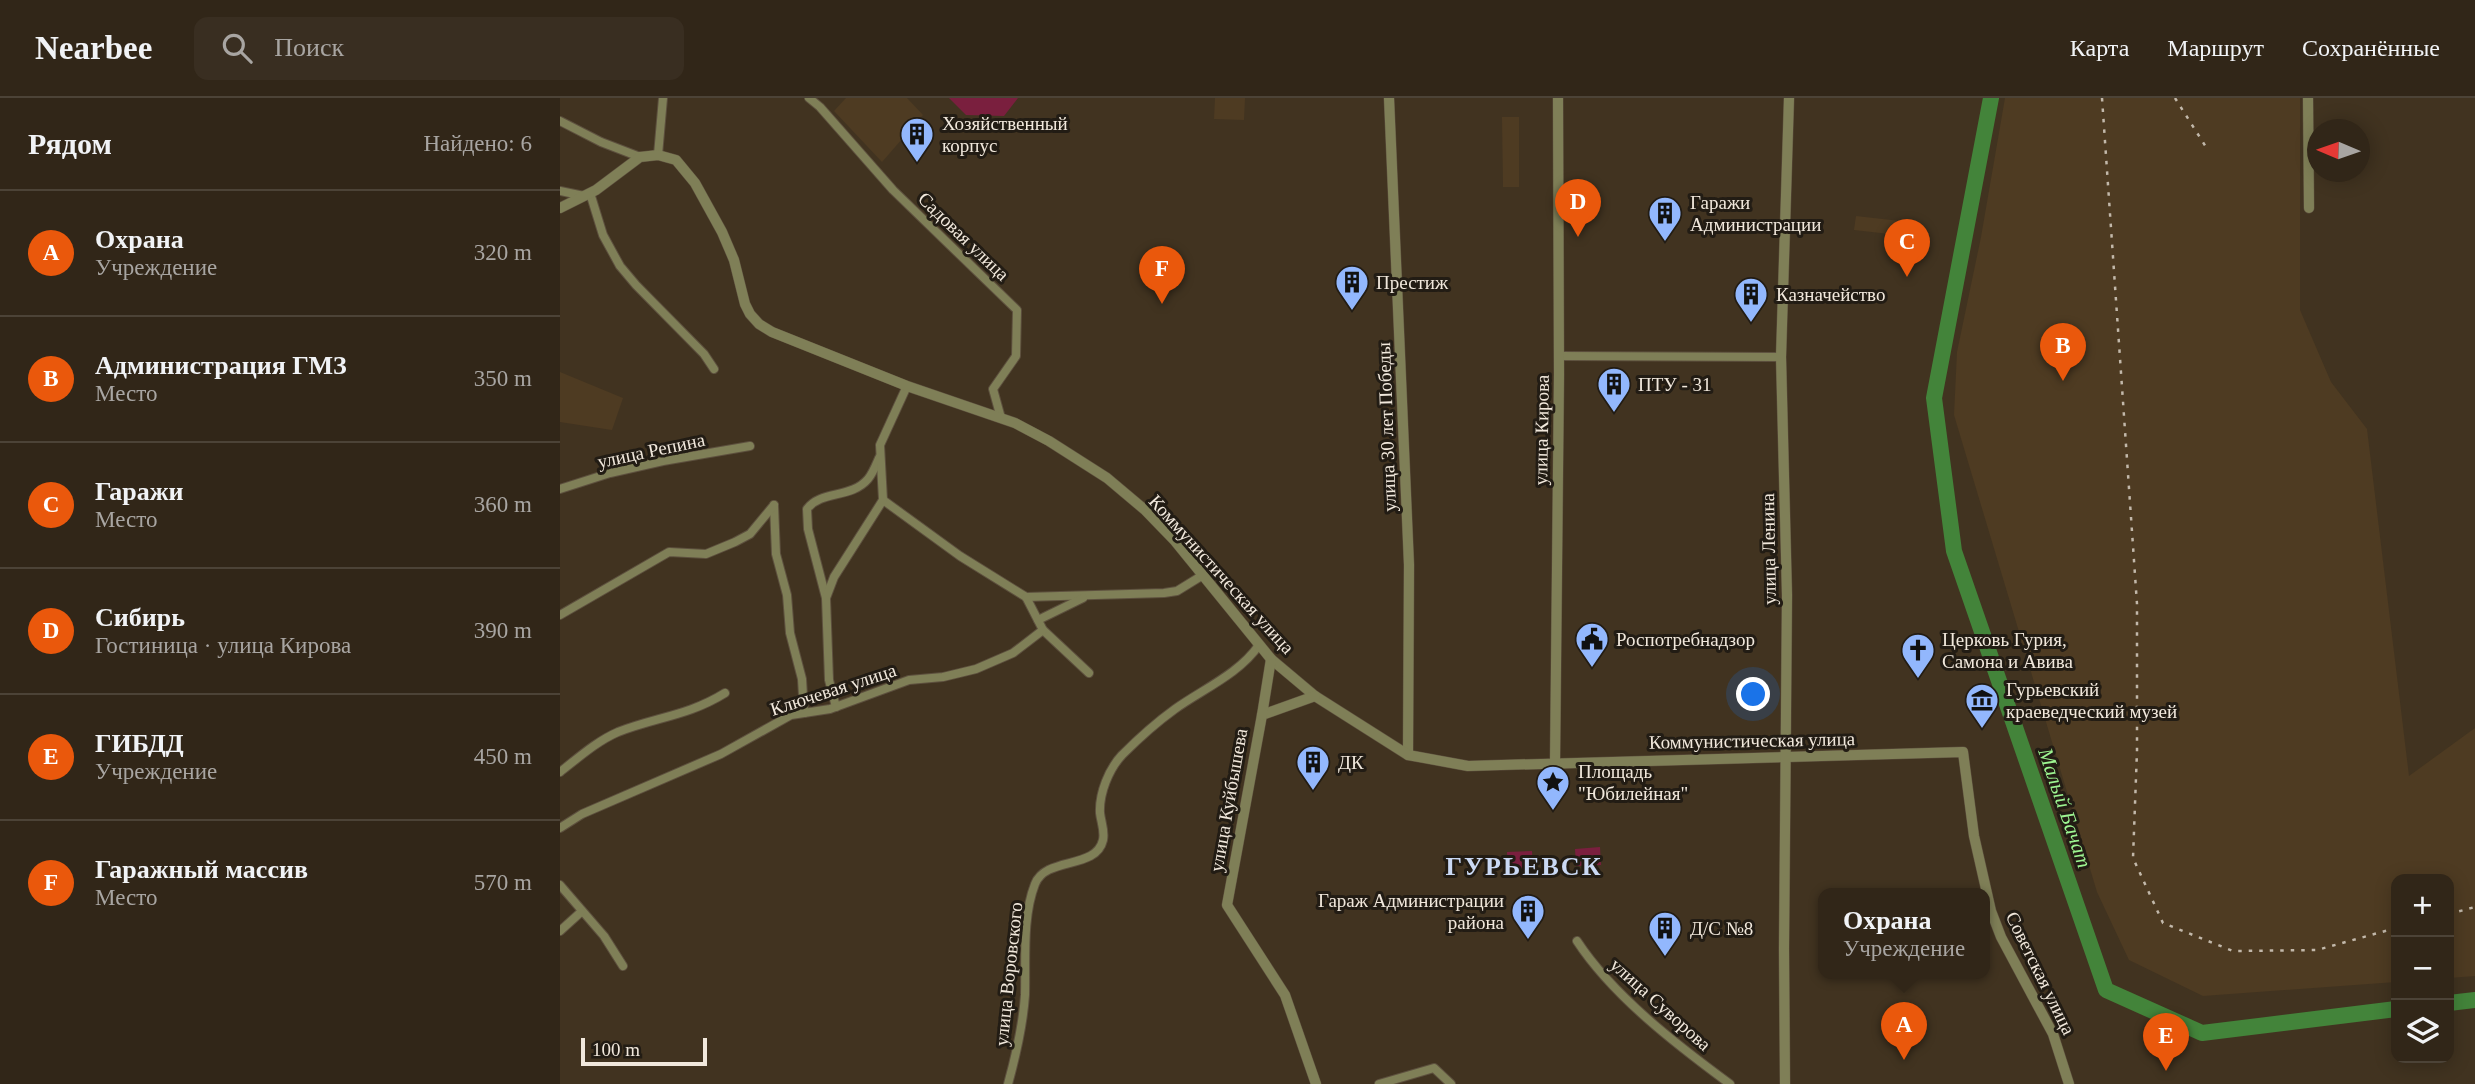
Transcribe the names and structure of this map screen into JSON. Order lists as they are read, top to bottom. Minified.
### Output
{"streets":{"street":["Садовая улица","улица 30 лет Победы","улица Кирова","улица Репина","улица Ленина","Коммунистическая улица","Ключевая улица","улица Куйбышева","Советская улица","улица Воровского","улица Суворова"]},"crossings":[["Садовая улица","Коммунистическая улица"],["улица 30 лет Победы","Коммунистическая улица"],["улица Кирова","Коммунистическая улица"],["улица Ленина","Коммунистическая улица"],["Коммунистическая улица","улица Куйбышева"],["Коммунистическая улица","Советская улица"],["Коммунистическая улица","улица Воровского"]],"districts":["ГУРЬЕВСК"],"water":["Малый Бачат"],"places":{"building":["Хозяйственный корпус","Гаражи Администрации","Престиж","Казначейство","ПТУ - 31","ДК","Гараж Администрации района","Д/С №8"],"public building":["Роспотребнадзор"],"church":["Церковь Гурия, Самона и Авива"],"museum":["Гурьевский краеведческий музей"],"place":["Площадь \"Юбилейная\""]},"scale_bar":"100 m","north":"left","page":{"header":"Nearbee","search":"Поиск","nav":["Карта","Маршрут","Сохранённые"],"heading":["Рядом","Найдено: 6"],"pins":["D","C","F","B","A","E"],"list":[{"mark":"A","name":"Охрана","note":"Учреждение","value":"320 m"},{"mark":"B","name":"Администрация ГМЗ","note":"Место","value":"350 m"},{"mark":"C","name":"Гаражи","note":"Место","value":"360 m"},{"mark":"D","name":"Сибирь","note":"Гостиница · улица Кирова","value":"390 m"},{"mark":"E","name":"ГИБДД","note":"Учреждение","value":"450 m"},{"mark":"F","name":"Гаражный массив","note":"Место","value":"570 m"}],"map_buttons":["+","−"],"popup":["Охрана","Учреждение"],"scale":"100 m"}}
